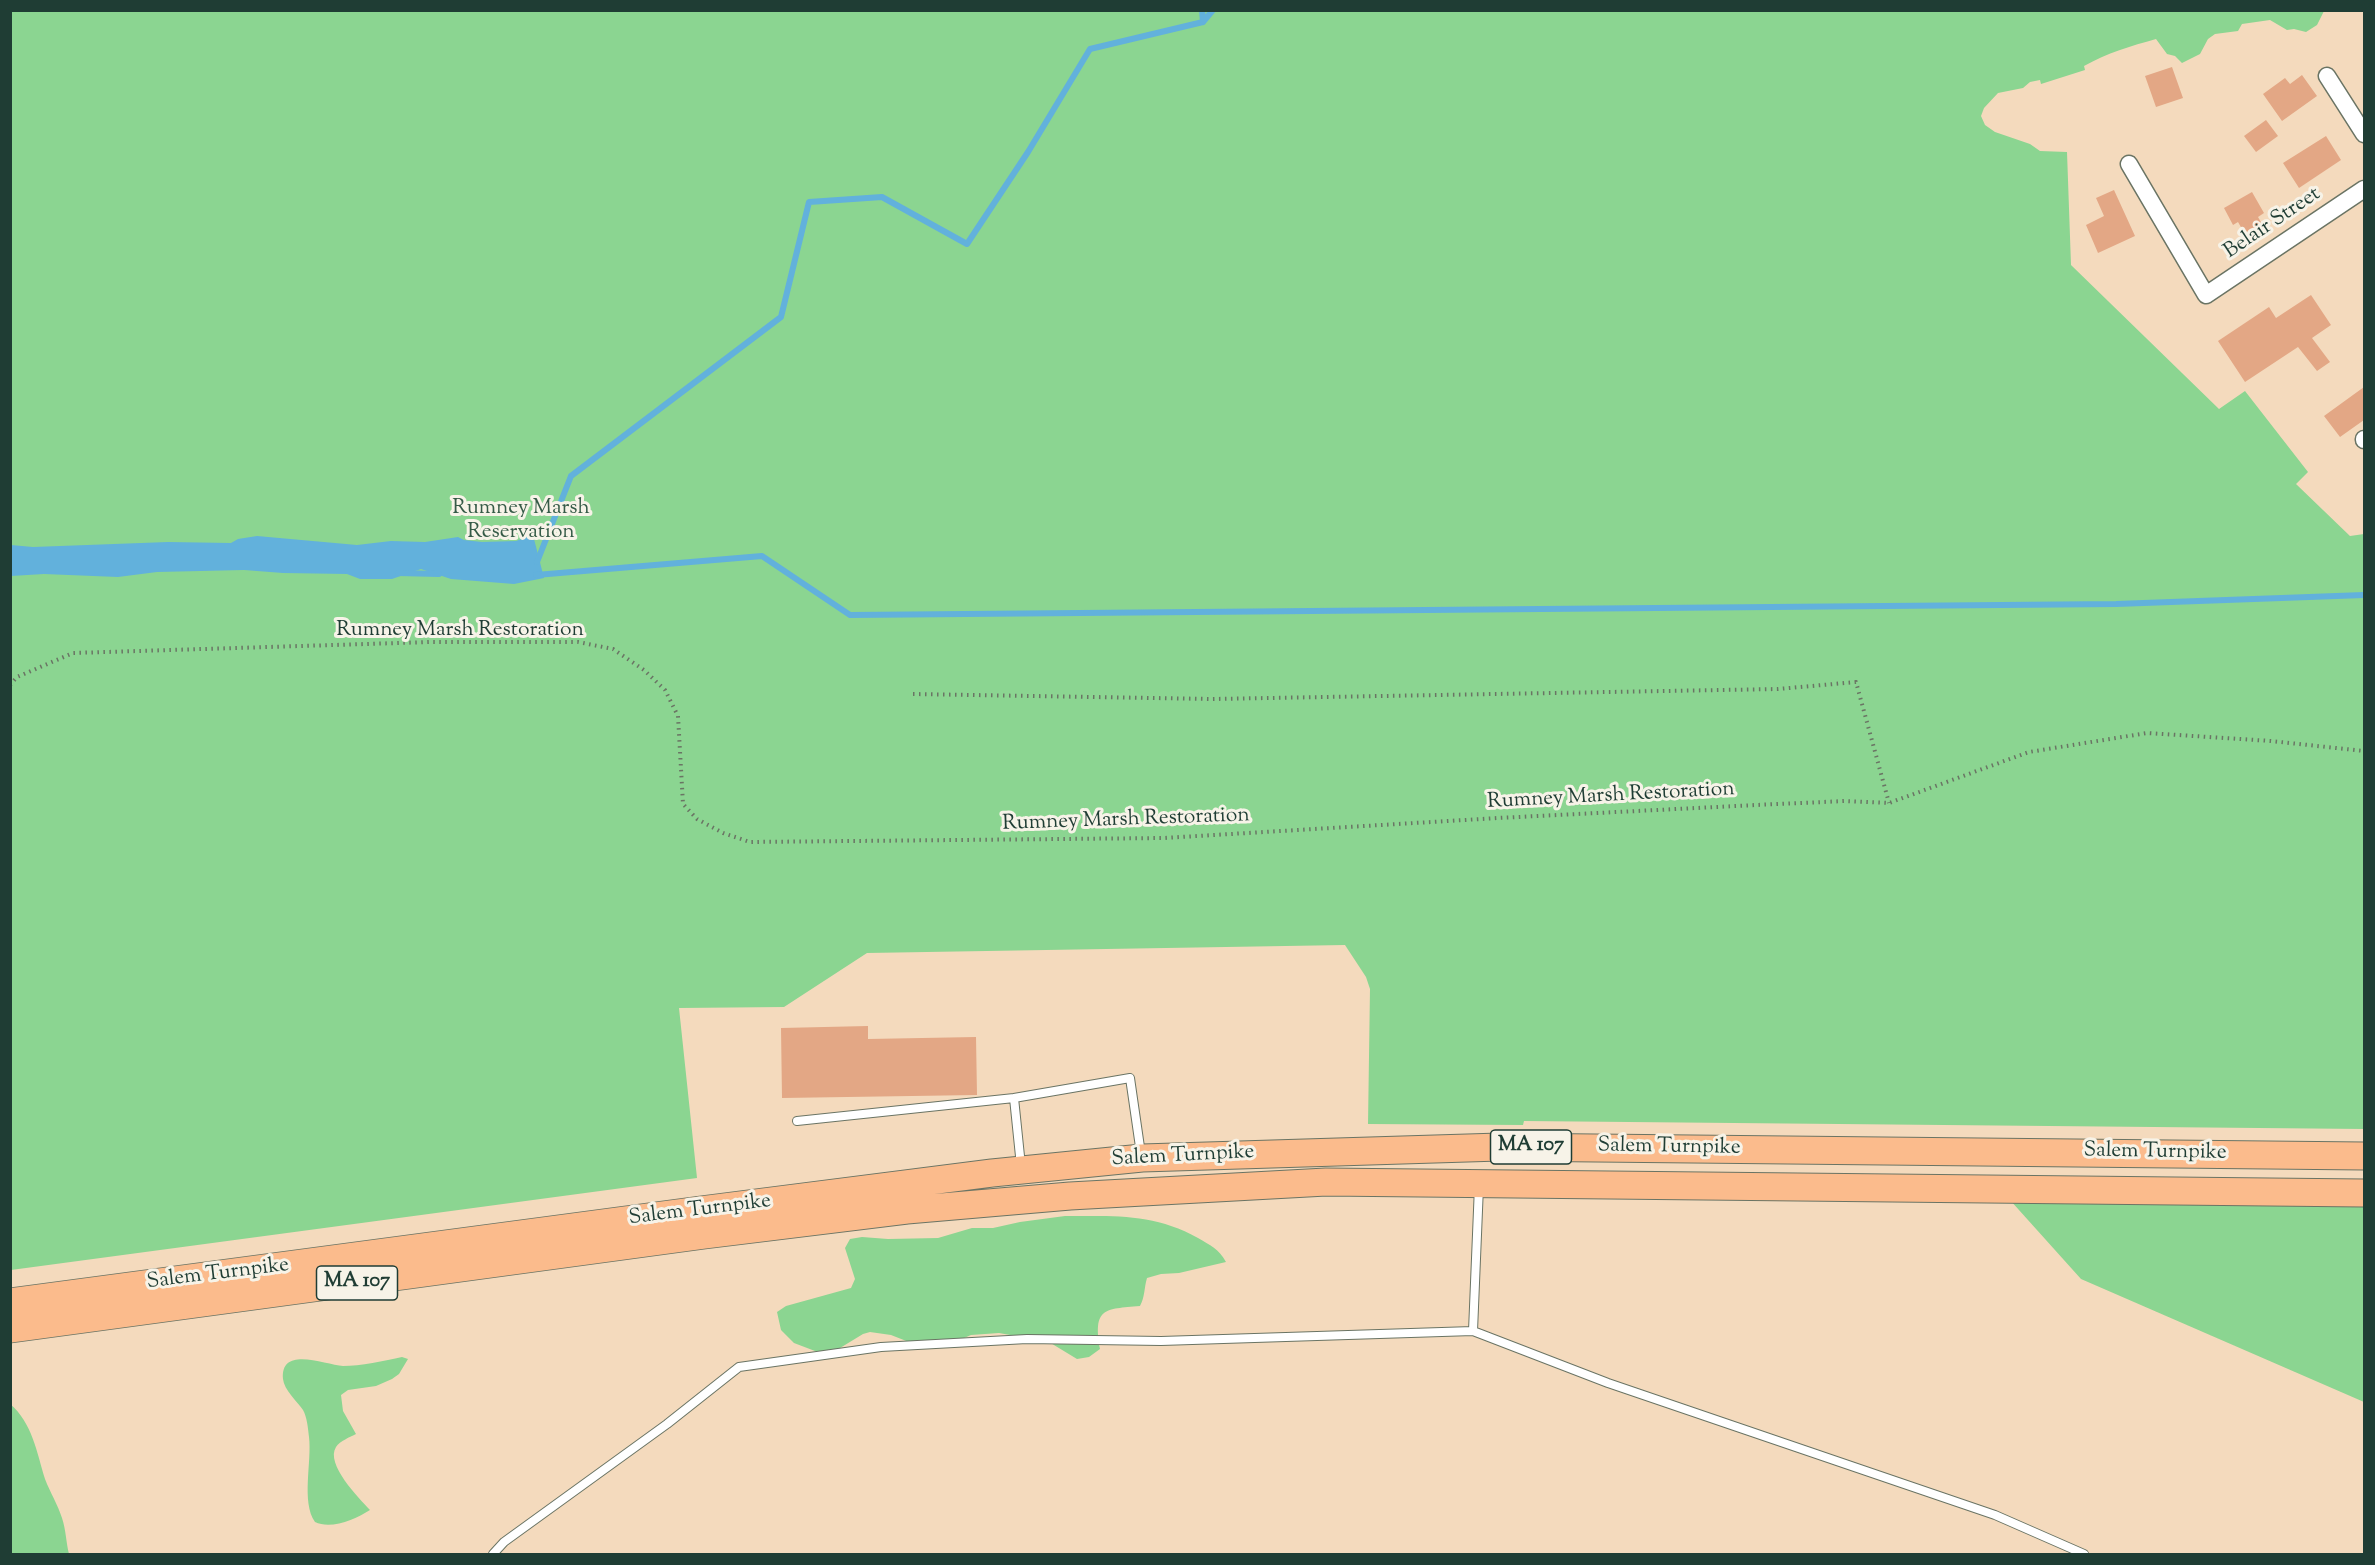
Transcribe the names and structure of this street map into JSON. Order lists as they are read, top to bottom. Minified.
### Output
{"streets":{"main road":["MA 107","Salem Turnpike"],"street":["Belair Street"],"path":["Rumney Marsh Restoration"]},"parks":["Rumney Marsh Reservation"]}
